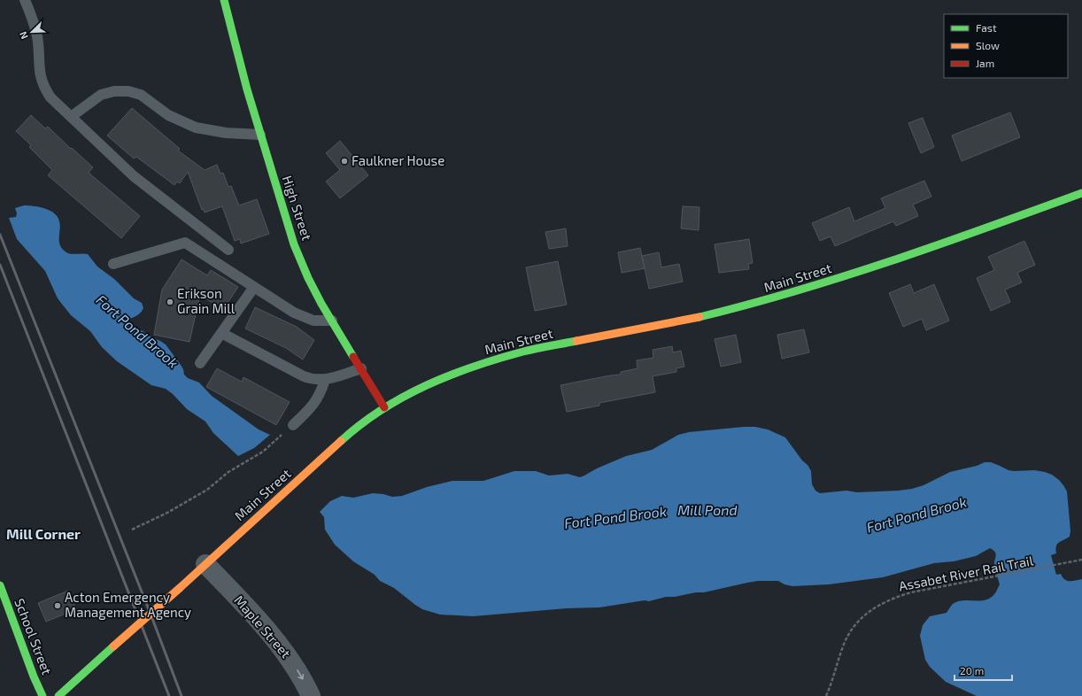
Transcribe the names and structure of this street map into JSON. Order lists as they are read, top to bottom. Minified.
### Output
{"streets":{"main road":["High Street","Main Street","School Street"],"street":["Maple Street"],"path":["Assabet River Rail Trail"]},"crossings":[["High Street","Main Street"],["Main Street","Maple Street"]],"one_way":["Maple Street"],"districts":["Mill Corner"],"water":["Fort Pond Brook","Mill Pond"],"places":["Faulkner House","Erikson Grain Mill","Acton Emergency Management Agency"],"legend":["Fast","Slow","Jam"],"scale_bar":"20 m","north":"bottom left"}
